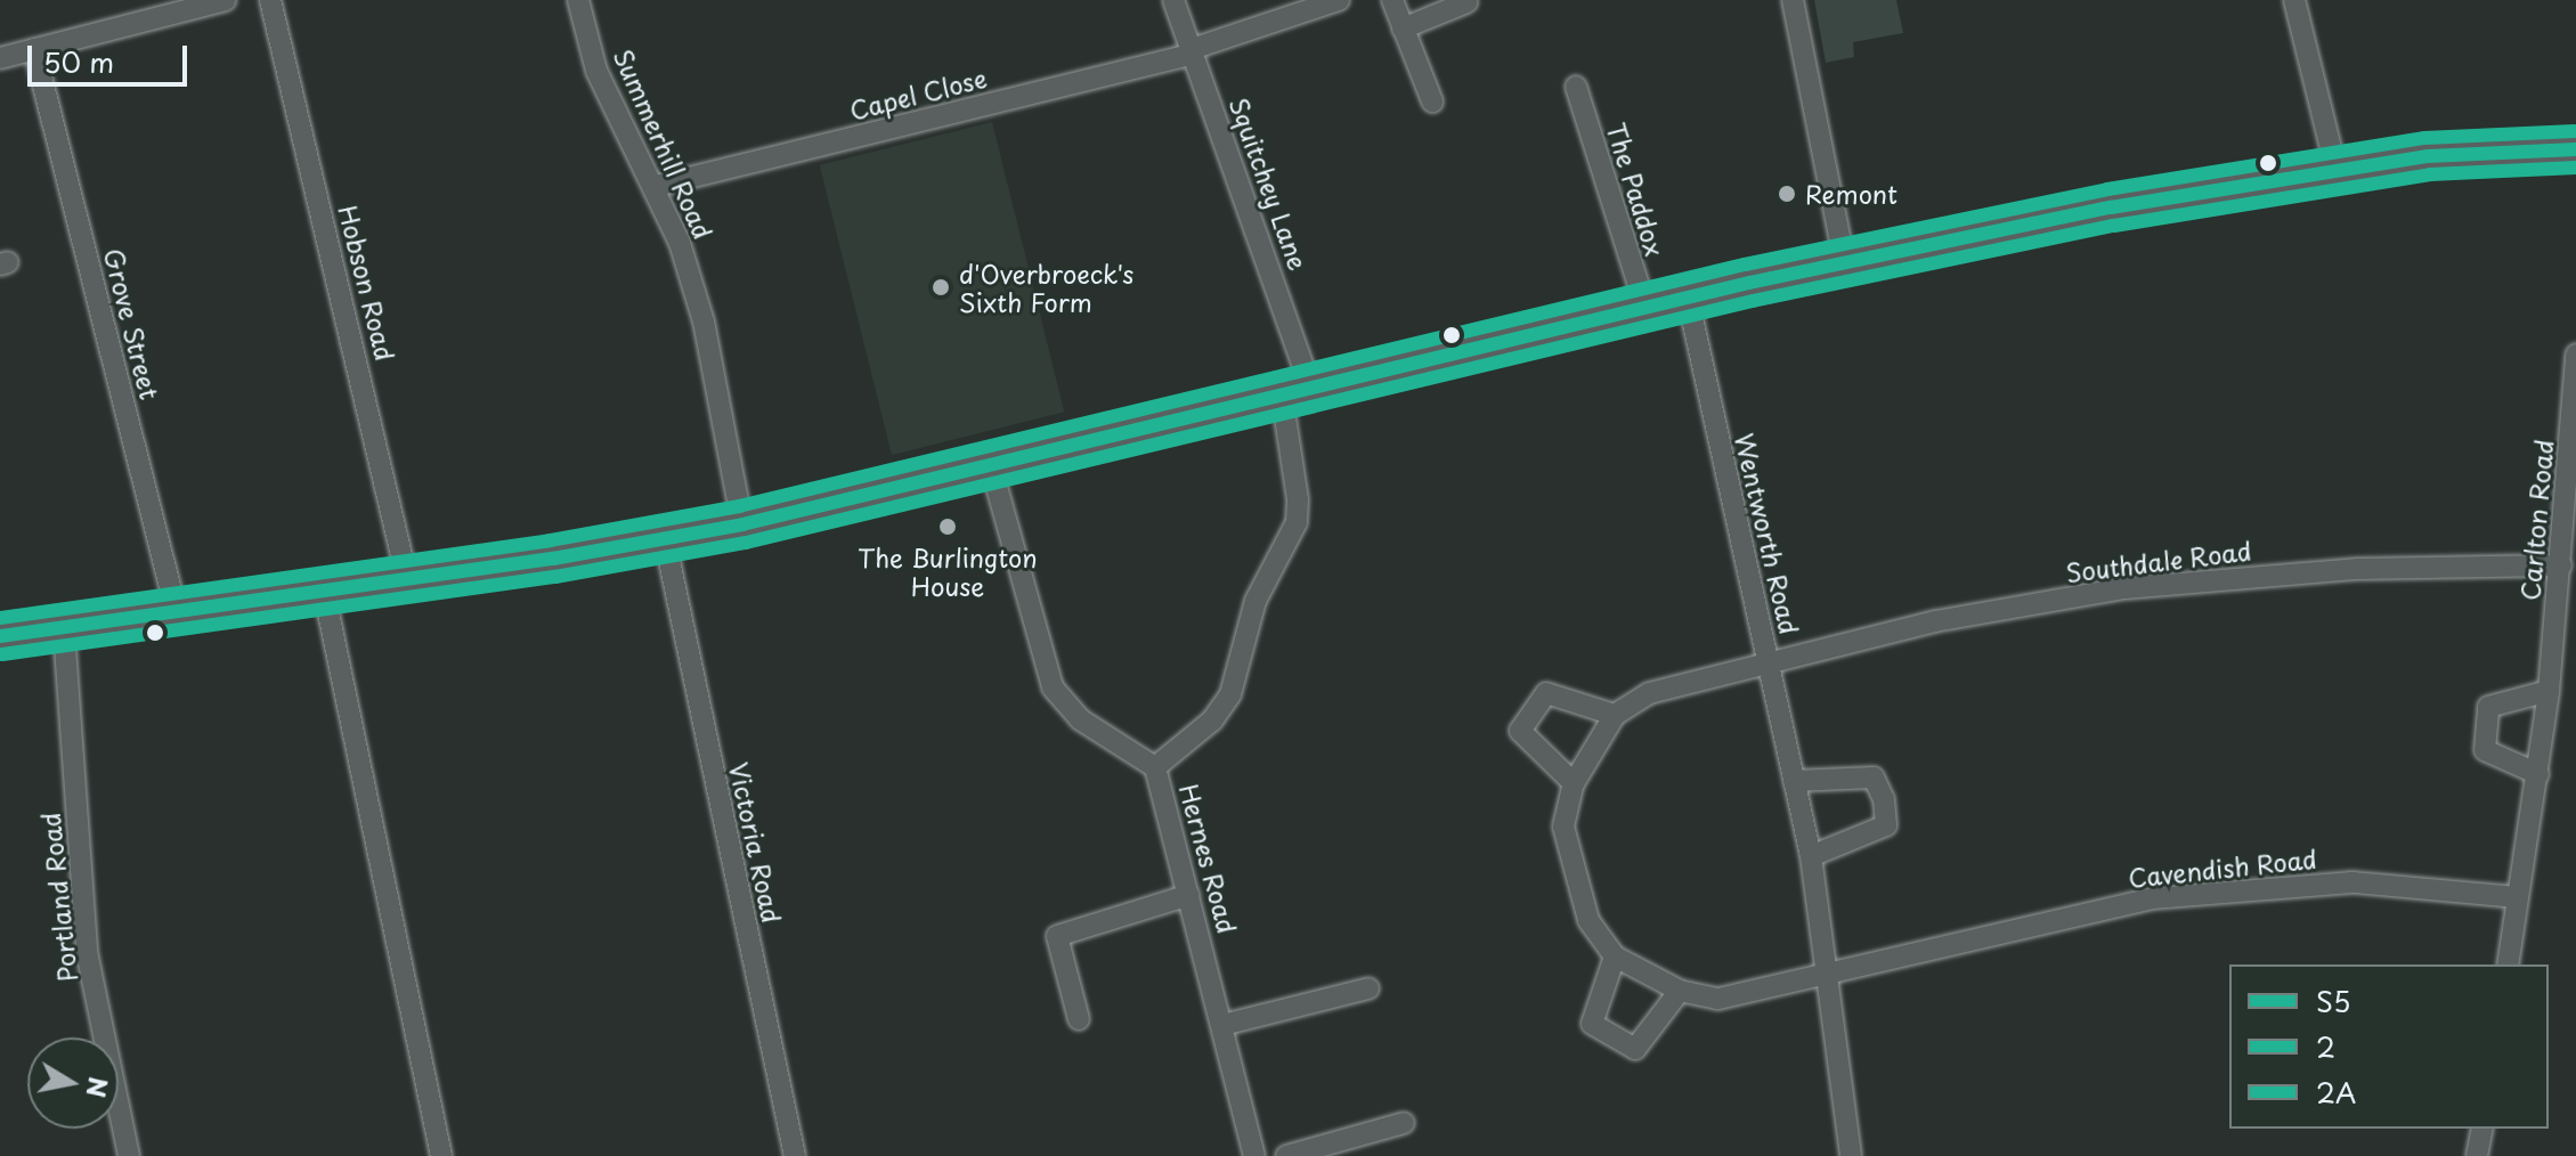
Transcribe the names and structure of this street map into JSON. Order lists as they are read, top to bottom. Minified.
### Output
{"streets":{"street":["Capel Close","Summerhill Road","Squitchey Lane","The Paddox","Hobson Road","Grove Street","Carlton Road","Wentworth Road","Southdale Road","Victoria Road","Hernes Road","Cavendish Road","Portland Road"]},"crossings":[["Capel Close","Summerhill Road"],["Capel Close","Squitchey Lane"],["Squitchey Lane","Hernes Road"],["Carlton Road","Southdale Road"],["Carlton Road","Cavendish Road"],["Wentworth Road","Southdale Road"],["Wentworth Road","Cavendish Road"]],"places":["Remont","d'Overbroeck's Sixth Form","The Burlington House"],"lines":["transit line 2A","transit line S5","transit line 2"],"legend":["S5","2","2A"],"scale_bar":"50 m","north":"right"}
